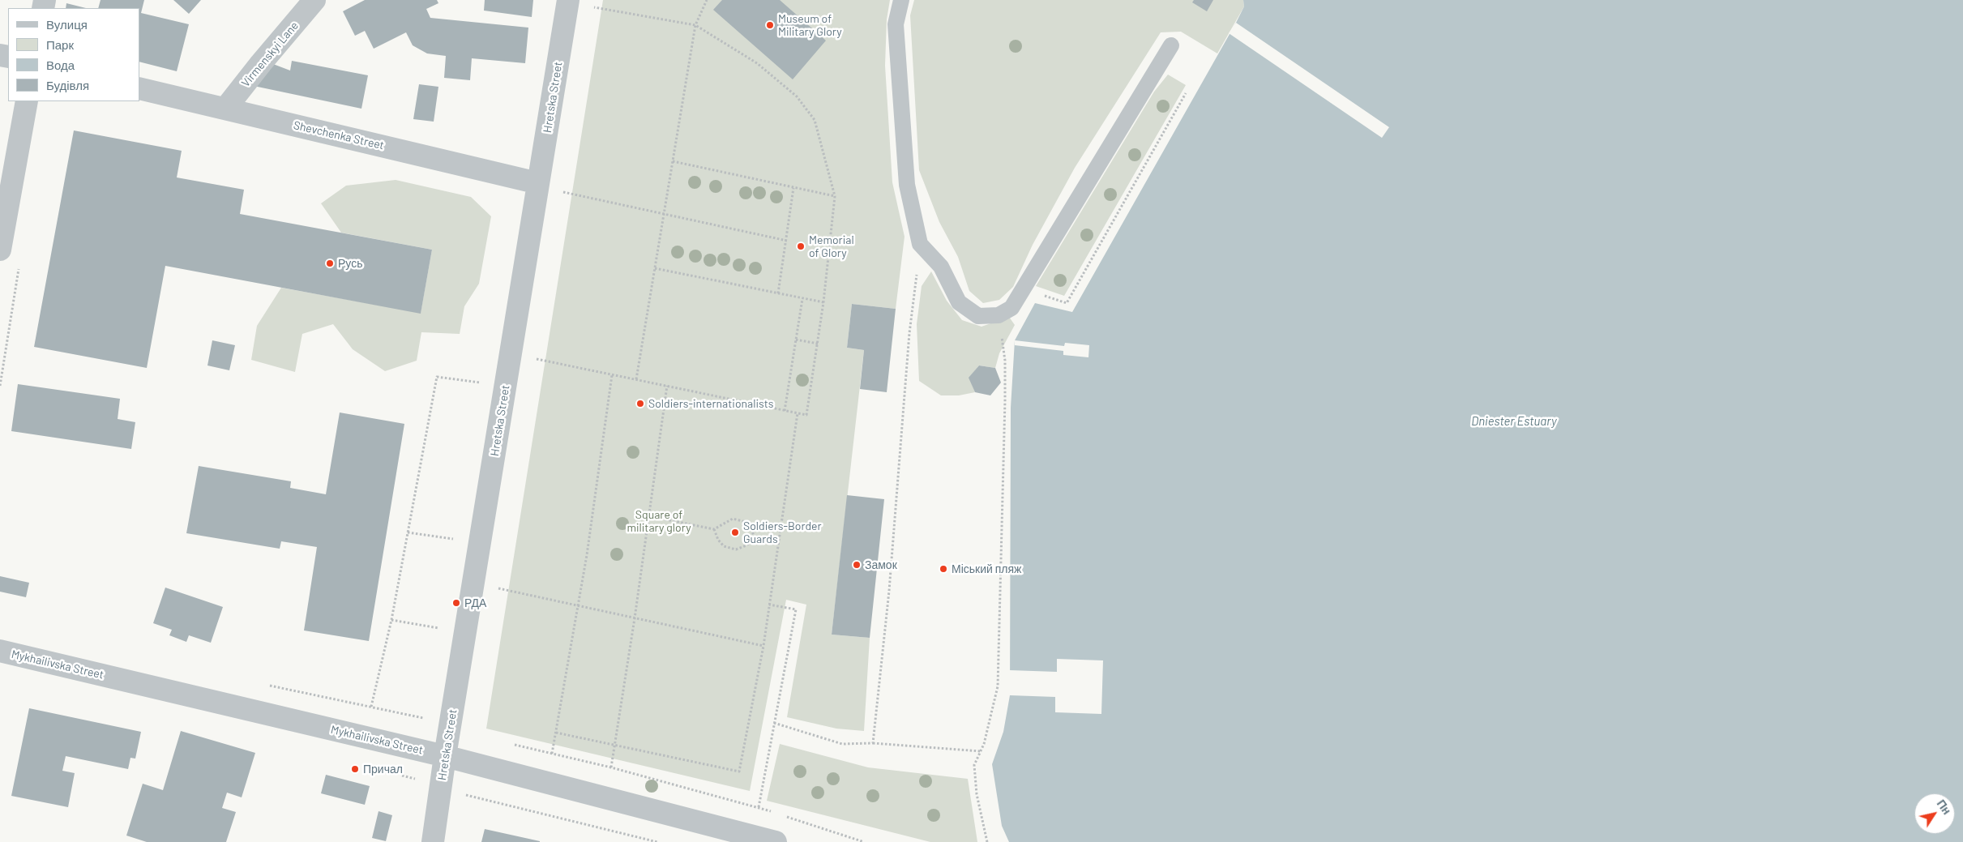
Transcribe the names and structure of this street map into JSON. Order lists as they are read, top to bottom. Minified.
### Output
{"streets":{"street":["Virmenskyi Lane","Hretska Street","Shevchenka Street","Mykhailivska Street"]},"crossings":[["Virmenskyi Lane","Shevchenka Street"],["Hretska Street","Shevchenka Street"],["Hretska Street","Mykhailivska Street"]],"water":["Dniester Estuary"],"parks":["Square of military glory"],"places":["Museum of Military Glory","Memorial of Glory","Русь","Soldiers-internationalists","Soldiers-Border Guards","Замок","Міський пляж","РДА","Причал"],"legend":["Вулиця","Парк","Вода","Будівля"],"north":"top right"}
